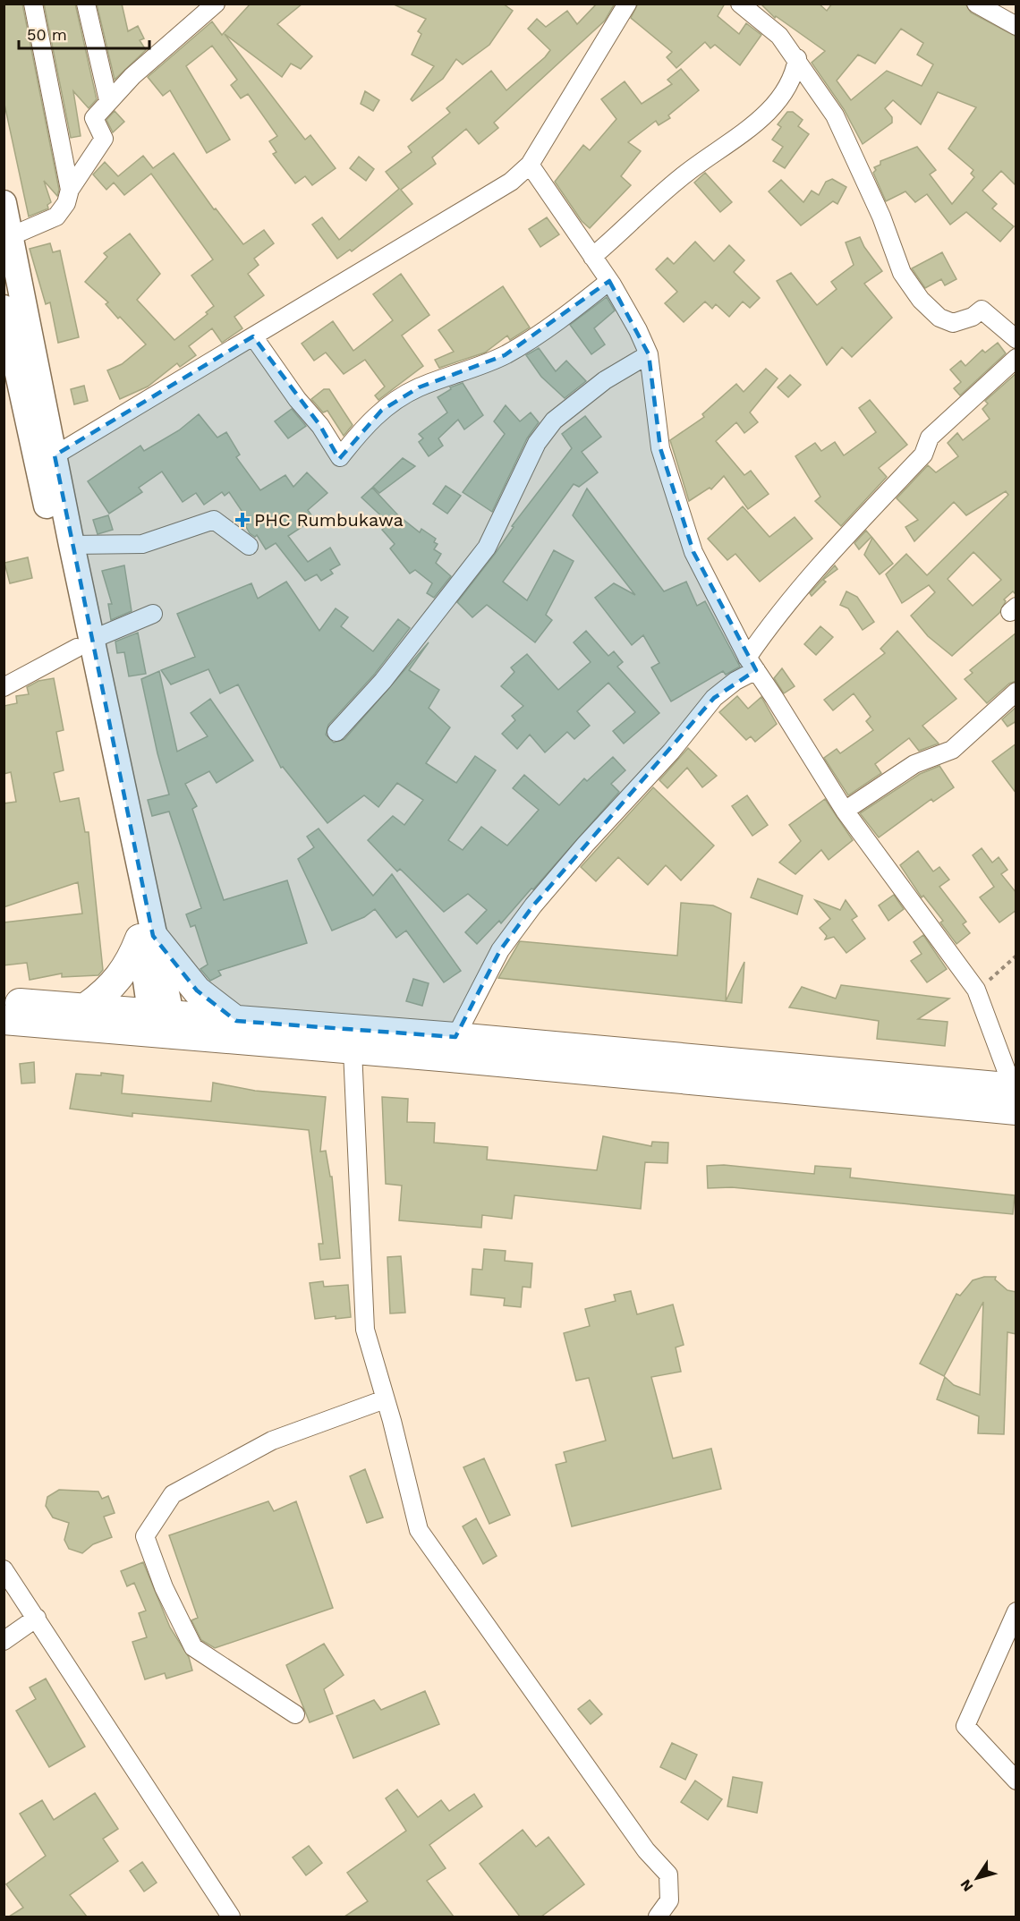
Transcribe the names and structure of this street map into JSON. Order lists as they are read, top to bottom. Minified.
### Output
{"places":{"health":["PHC Rumbukawa"]},"scale_bar":"50 m","north":"bottom left"}
